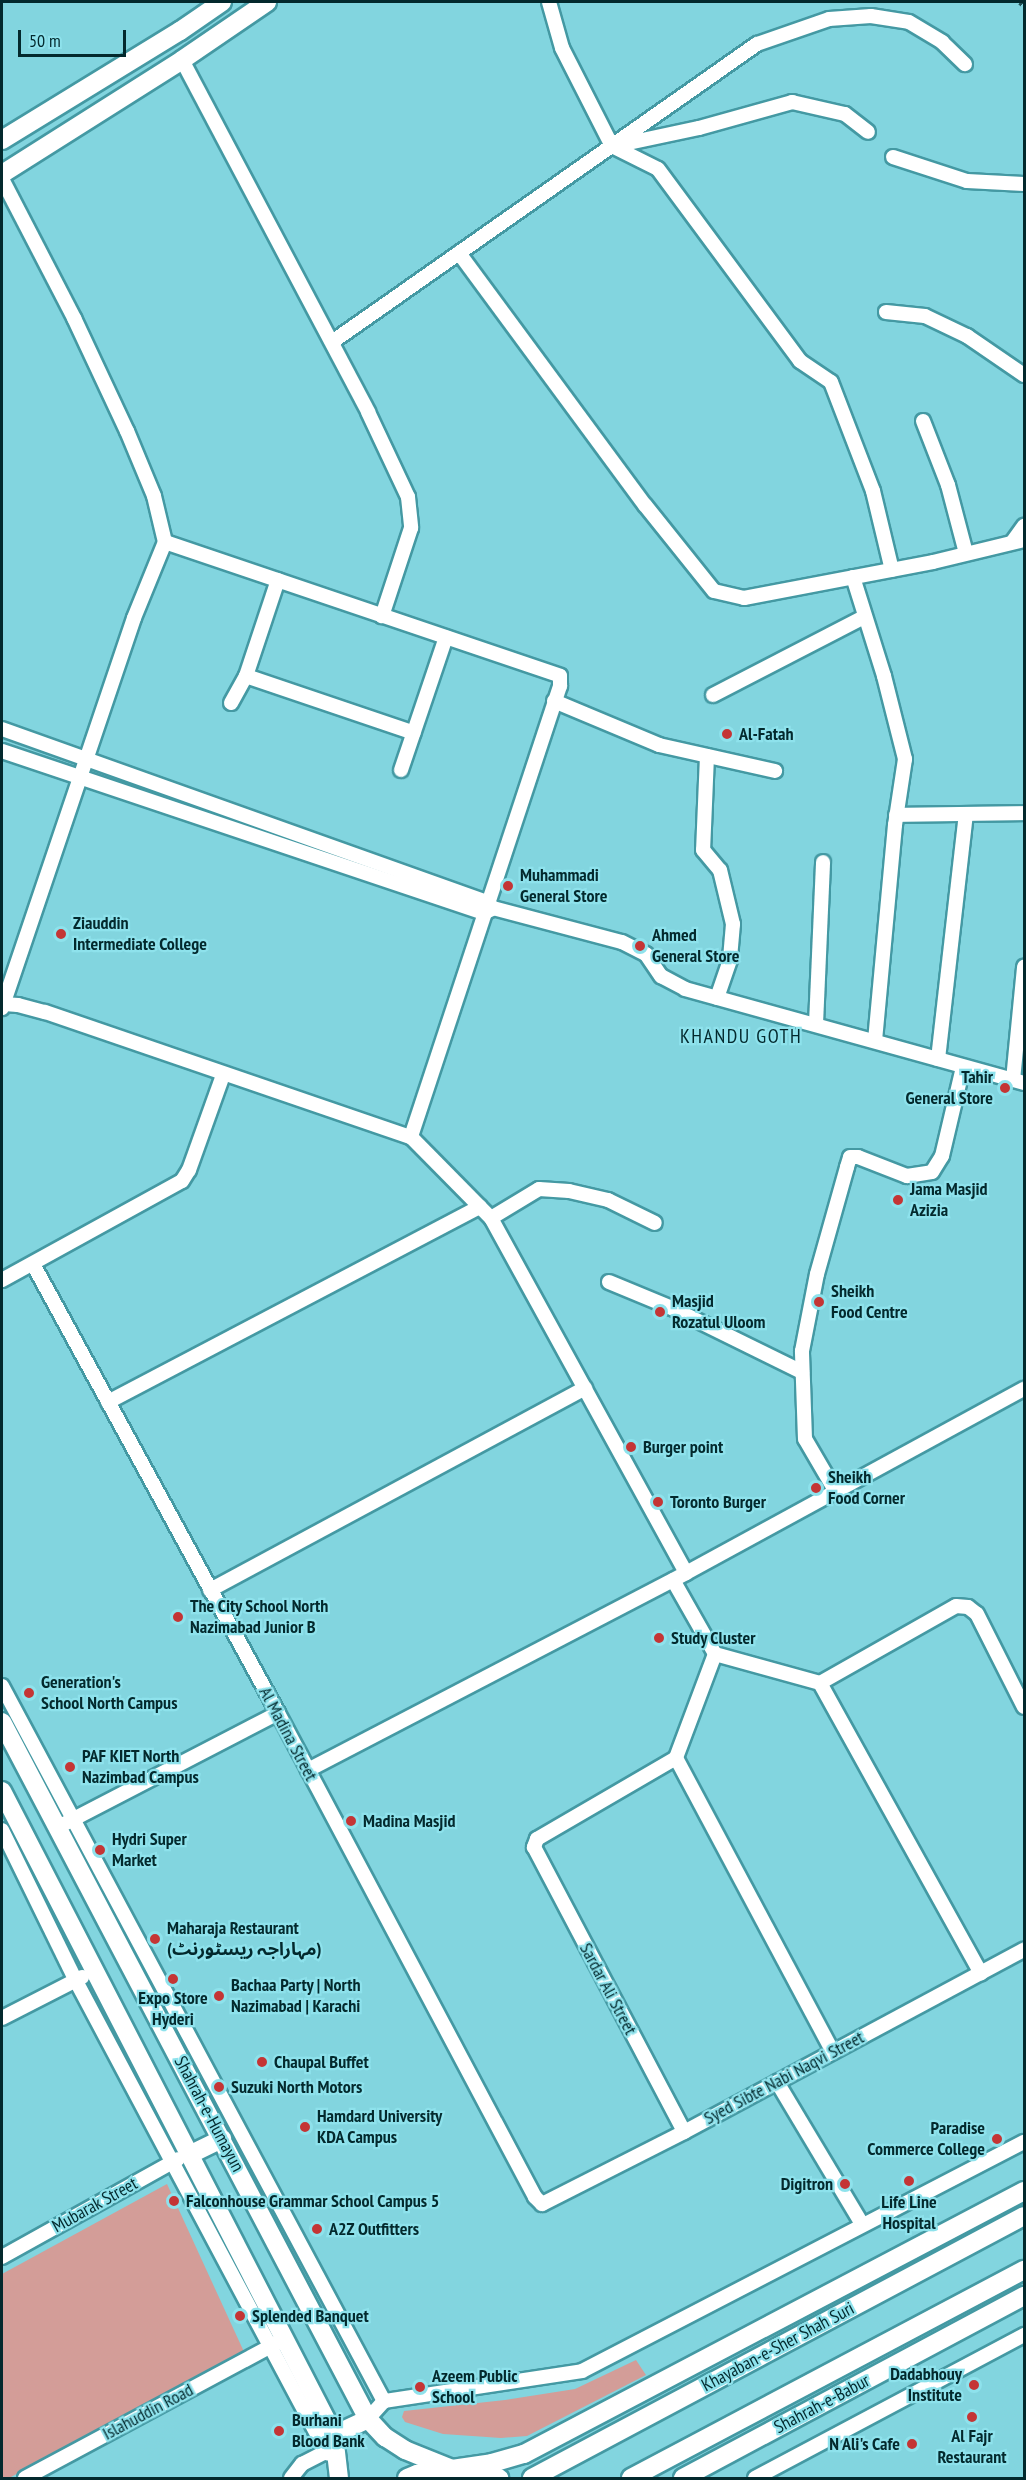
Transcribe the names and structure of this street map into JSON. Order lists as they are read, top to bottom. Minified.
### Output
{"streets":{"main road":["Shahrah-e-Humayun","Khayaban-e-Sher Shah Suri","Shahrah-e-Babur"],"street":["Al Madina Street","Sardar Ali Street","Syed Sibte Nabi Naqvi Street","Mubarak Street","Islahuddin Road"]},"crossings":[["Al Madina Street","Syed Sibte Nabi Naqvi Street"],["Sardar Ali Street","Syed Sibte Nabi Naqvi Street"],["Shahrah-e-Humayun","Mubarak Street"],["Shahrah-e-Humayun","Islahuddin Road"]],"districts":["KHANDU GOTH"],"places":["Al-Fatah","Muhammadi General Store","Ziauddin Intermediate College","Ahmed General Store","Tahir General Store","Jama Masjid Azizia","Sheikh Food Centre","Masjid Rozatul Uloom","Burger point","Sheikh Food Corner","Toronto Burger","The City School North Nazimabad Junior B","Study Cluster","Generation's School North Campus","PAF KIET North Nazimbad Campus","Madina Masjid","Hydri Super Market","Maharaja Restaurant (مہاراجہ ریسٹورنٹ)","Expo Store Hyderi","Bachaa Party | North Nazimabad | Karachi","Chaupal Buffet","Suzuki North Motors","Hamdard University KDA Campus","Paradise Commerce College","Life Line Hospital","Digitron","Falconhouse Grammar School Campus 5","A2Z Outfitters","Splended Banquet","Dadabhouy Institute","Azeem Public School","Al Fajr Restaurant","Burhani Blood Bank","N Ali's Cafe"],"scale_bar":"50 m"}
